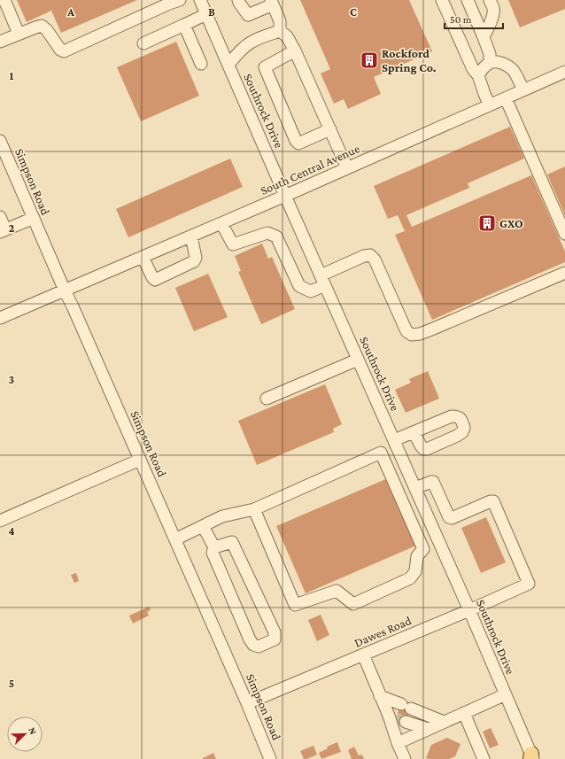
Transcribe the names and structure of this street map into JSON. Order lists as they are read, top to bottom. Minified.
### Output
{"streets":{"street":["Southrock Drive","South Central Avenue","Simpson Road","Dawes Road"]},"crossings":[["Southrock Drive","South Central Avenue"],["Southrock Drive","Dawes Road"],["South Central Avenue","Simpson Road"],["Simpson Road","Dawes Road"]],"places":{"building":["Rockford Spring Co.","GXO"]},"scale_bar":"50 m","north":"top right","grid":{"columns":["A","B","C"],"rows":["1","2","3","4","5"]}}
